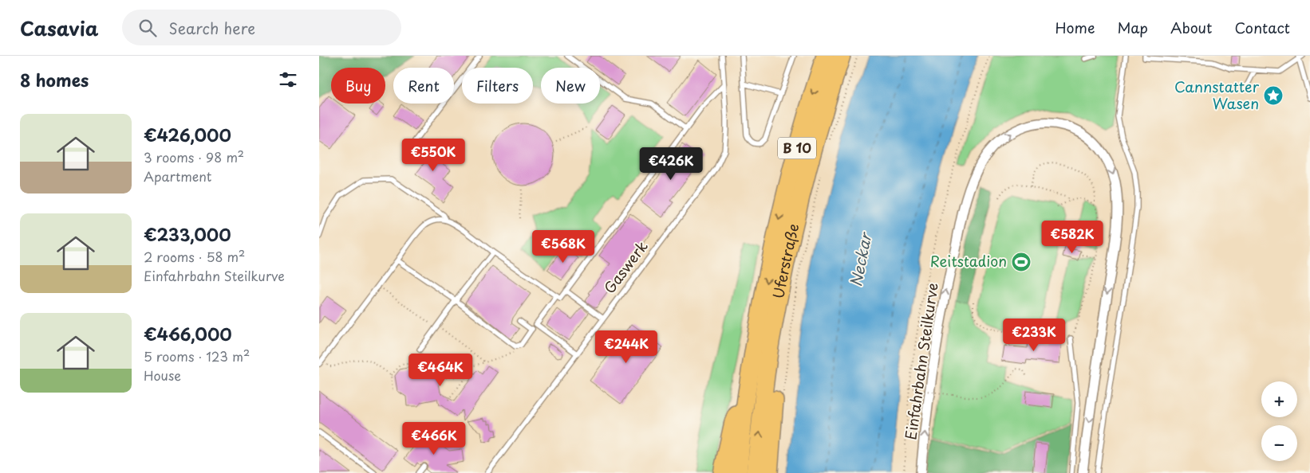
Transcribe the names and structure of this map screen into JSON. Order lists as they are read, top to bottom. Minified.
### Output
{"streets":{"highway":["B 10","Uferstraße"],"street":["Einfahrbahn Steilkurve"],"lane":["Gaswerk"]},"crossings":[["B 10","Uferstraße"]],"water":["Neckar"],"places":{"place":["Cannstatter Wasen"],"sports":["Reitstadion"]},"page":{"header":"Casavia","search":"Search here","nav":["Home","Map","About","Contact"],"heading":"8 homes","chip":["Buy","Rent","Filters","New"],"list":[{"name":"€426,000","note":"3 rooms · 98 m² · Apartment"},{"name":"€233,000","note":"2 rooms · 58 m² · Einfahrbahn Steilkurve"},{"name":"€466,000","note":"5 rooms · 123 m² · House"}],"price":["€550K","€426K","€582K","€568K","€233K","€244K","€464K","€466K"],"map_buttons":["+","−"]}}
